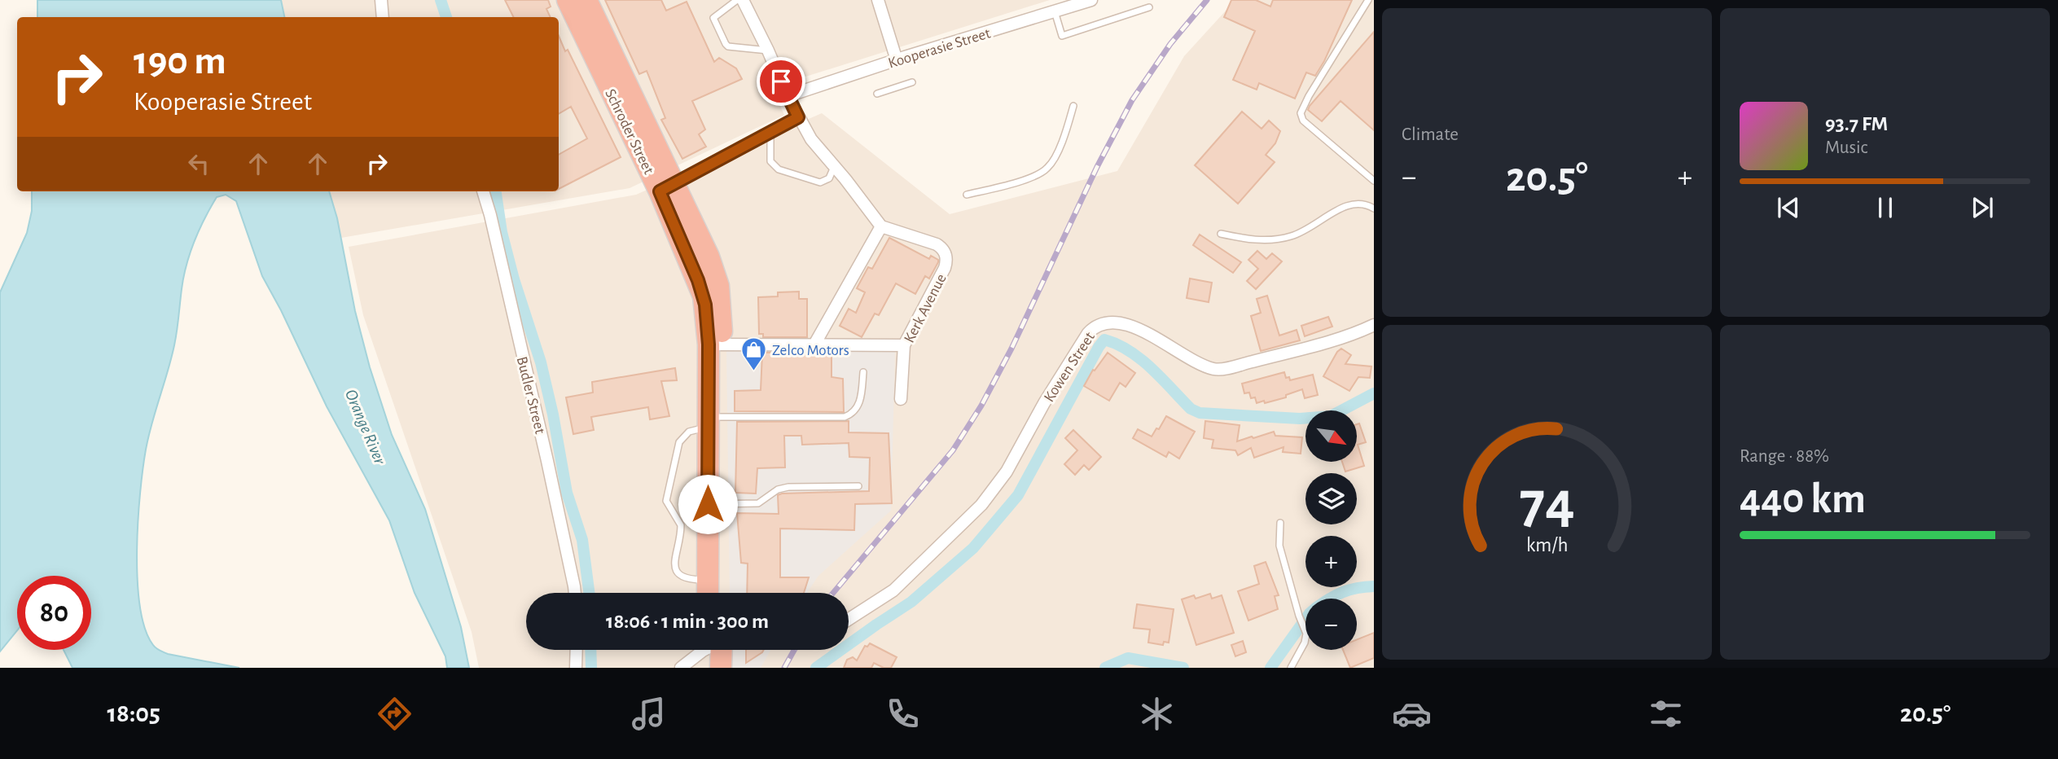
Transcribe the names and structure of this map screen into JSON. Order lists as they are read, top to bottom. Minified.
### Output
{"streets":{"highway":["Schroder Street"],"street":["Kooperasie Street","Kerk Avenue","Kowen Street","Budler Street"]},"water":["Orange River"],"places":{"shop":["Zelco Motors"]},"north":"bottom right","page":{"tile":["Climate",["Range · 88%","440 km"]],"turn":["190 m","Kooperasie Street"],"song":["93.7 FM","Music"],"heat":["−","20.5°","+"],"map_buttons":["+","−"],"limit":"80","trip":"18:06 · 1 min · 300 m","tabs":["18:05","20.5°"],"gauge":["74","km/h"]}}
